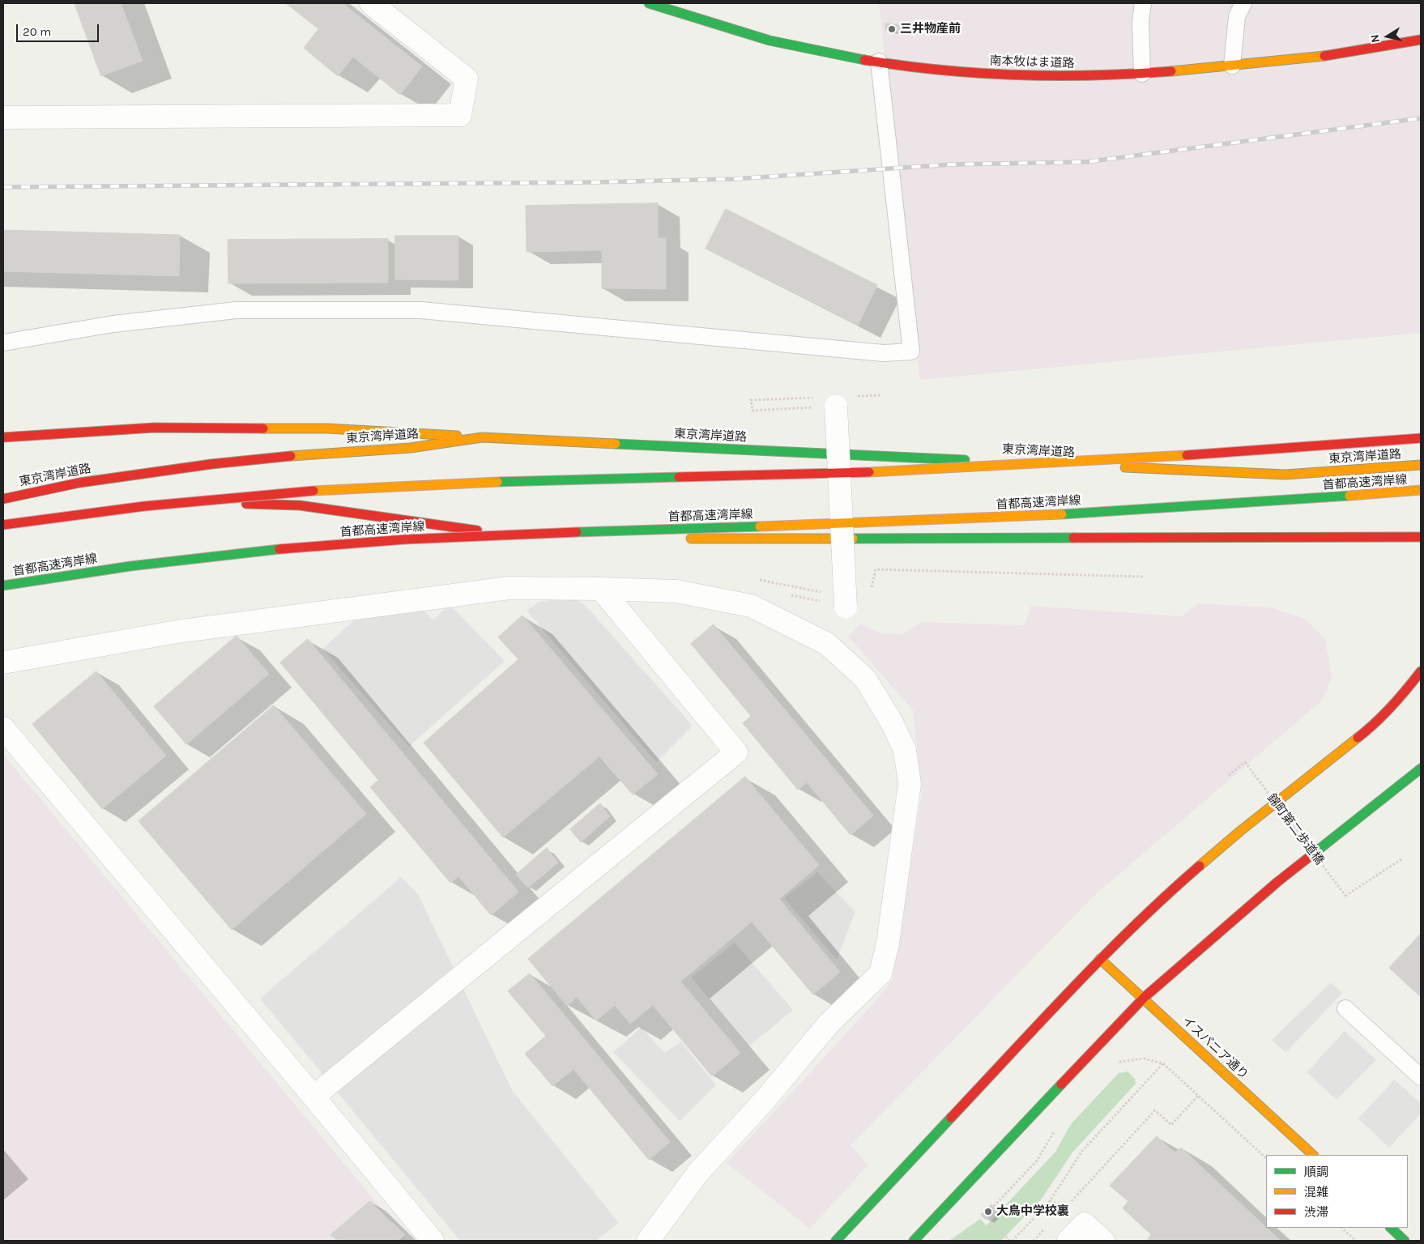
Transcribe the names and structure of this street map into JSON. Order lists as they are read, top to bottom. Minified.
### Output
{"streets":{"main road":["南本牧はま道路","東京湾岸道路","首都高速湾岸線","イスパニア通り"],"path":["錦町第二歩道橋"]},"places":["三井物産前","大鳥中学校裏"],"legend":["順調","混雑","渋滞"],"scale_bar":"20 m","north":"left"}
